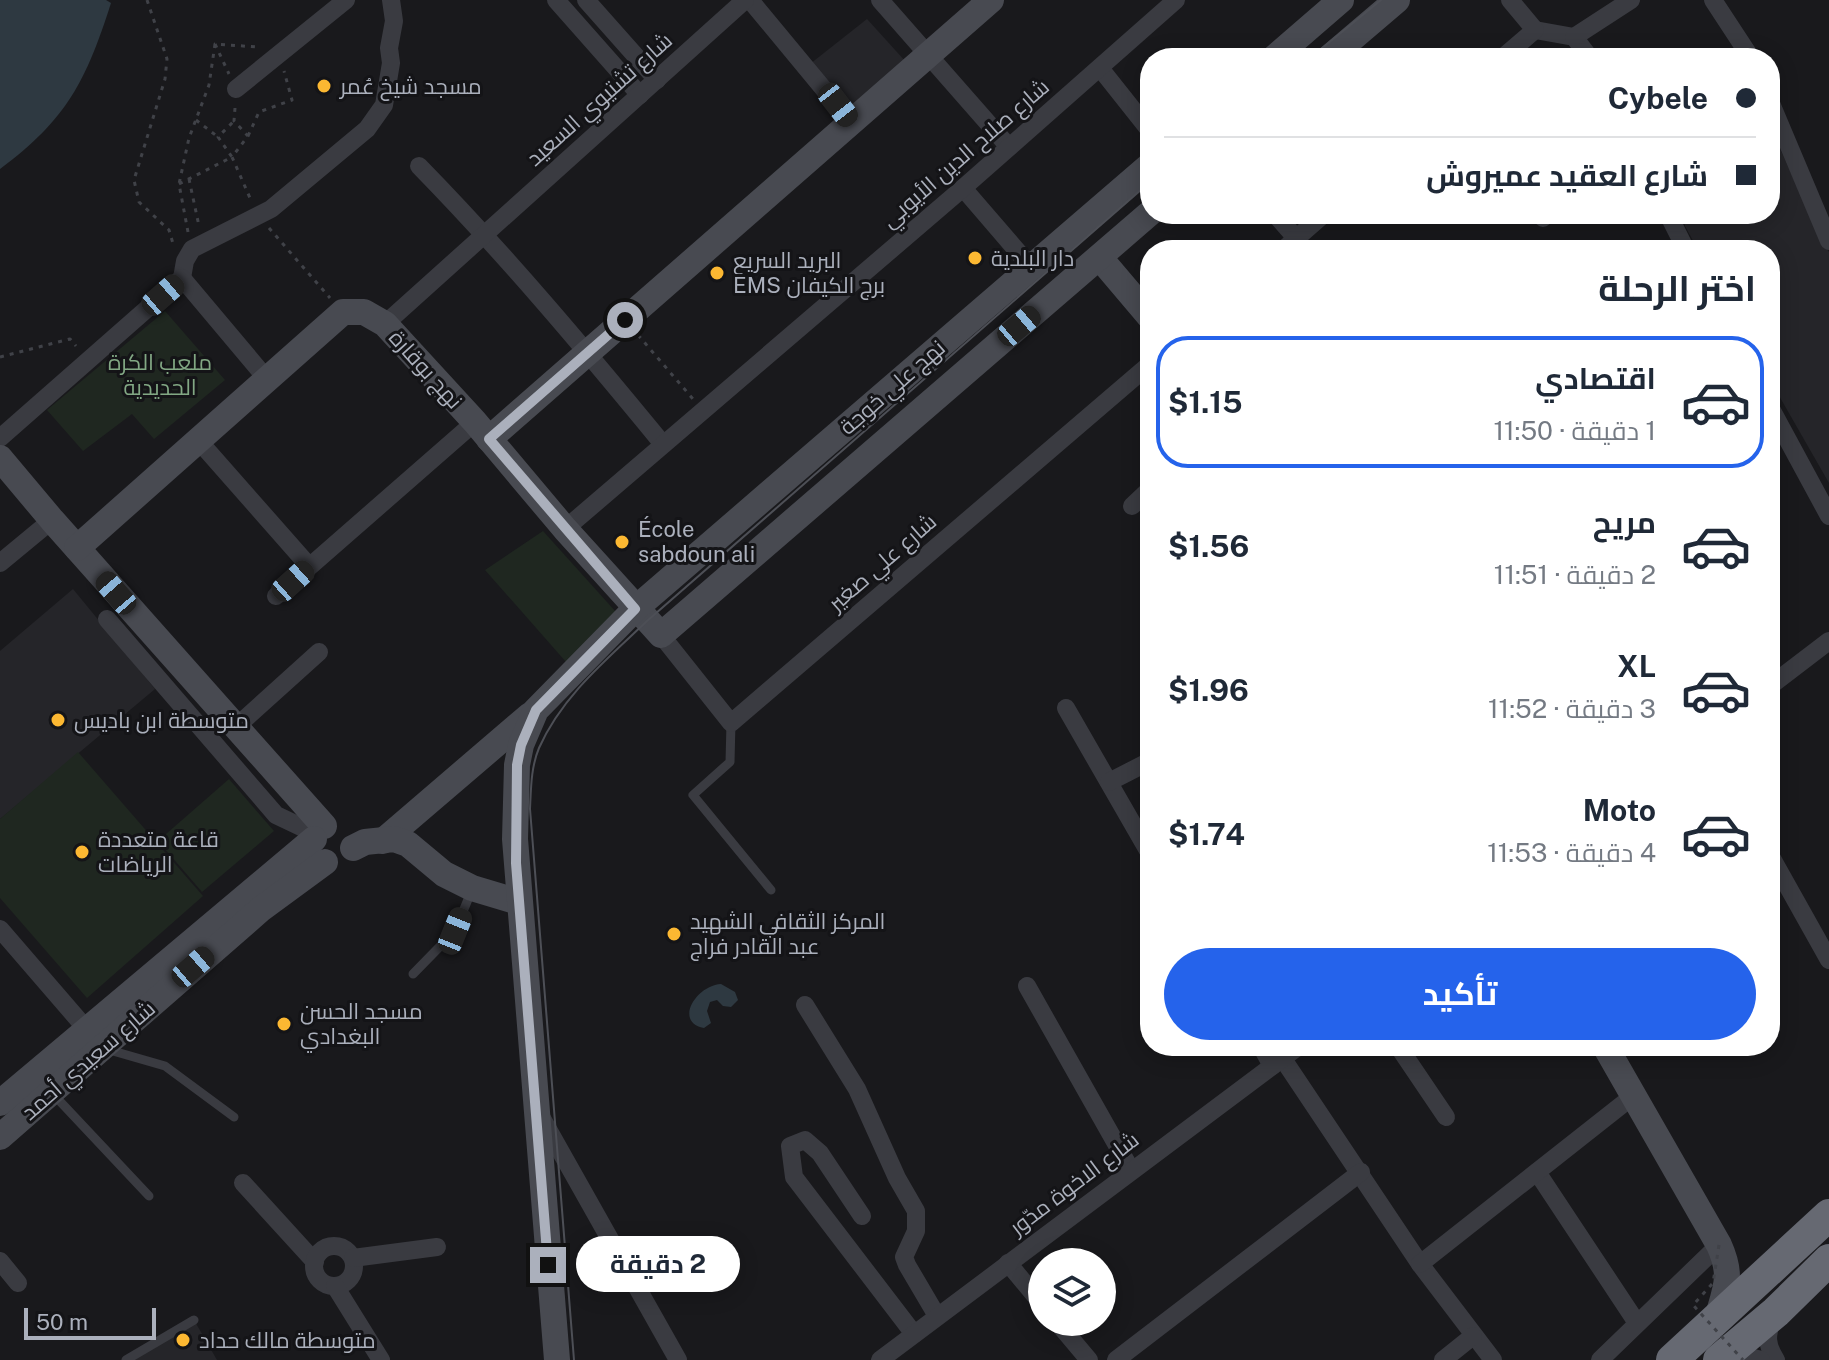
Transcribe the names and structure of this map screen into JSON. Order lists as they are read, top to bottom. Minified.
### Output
{"streets":{"main road":["نهج بوقارة","نهج علي خوجة","شارع سعيدي أحمد"],"street":["شارع تشتيوي السعيد","شارع صلاح الدين الأيوبي","شارع علي صغير","شارع الاخوة مدّور"]},"crossings":[["شارع تشتيوي السعيد","نهج بوقارة"],["شارع صلاح الدين الأيوبي","نهج بوقارة"],["نهج بوقارة","نهج علي خوجة"],["نهج علي خوجة","شارع سعيدي أحمد"]],"parks":["ملعب الكرة الحديدية"],"places":["مسجد شيخ عُمر","دار البلدية","البريد السريع EMS برج الكيفان","École sabdoun ali","متوسطة ابن باديس","قاعة متعددة الرياضات","المركز الثقافي الشهيد عبد القادر فراج","مسجد الحسن البغدادي","متوسطة مالك حداد"],"scale_bar":"50 m","page":{"banner":["Cybele","شارع العقيد عميروش"],"heading":"اختر الرحلة","list":[{"name":"اقتصادي","note":"1 دقيقة · 11:50","value":"$1.15"},{"name":"مريح","note":"2 دقيقة · 11:51","value":"$1.56"},{"name":"XL","note":"3 دقيقة · 11:52","value":"$1.96"},{"name":"Moto","note":"4 دقيقة · 11:53","value":"$1.74"}],"buttons":"تأكيد","bubble":"2 دقيقة","scale":"50 m"}}
